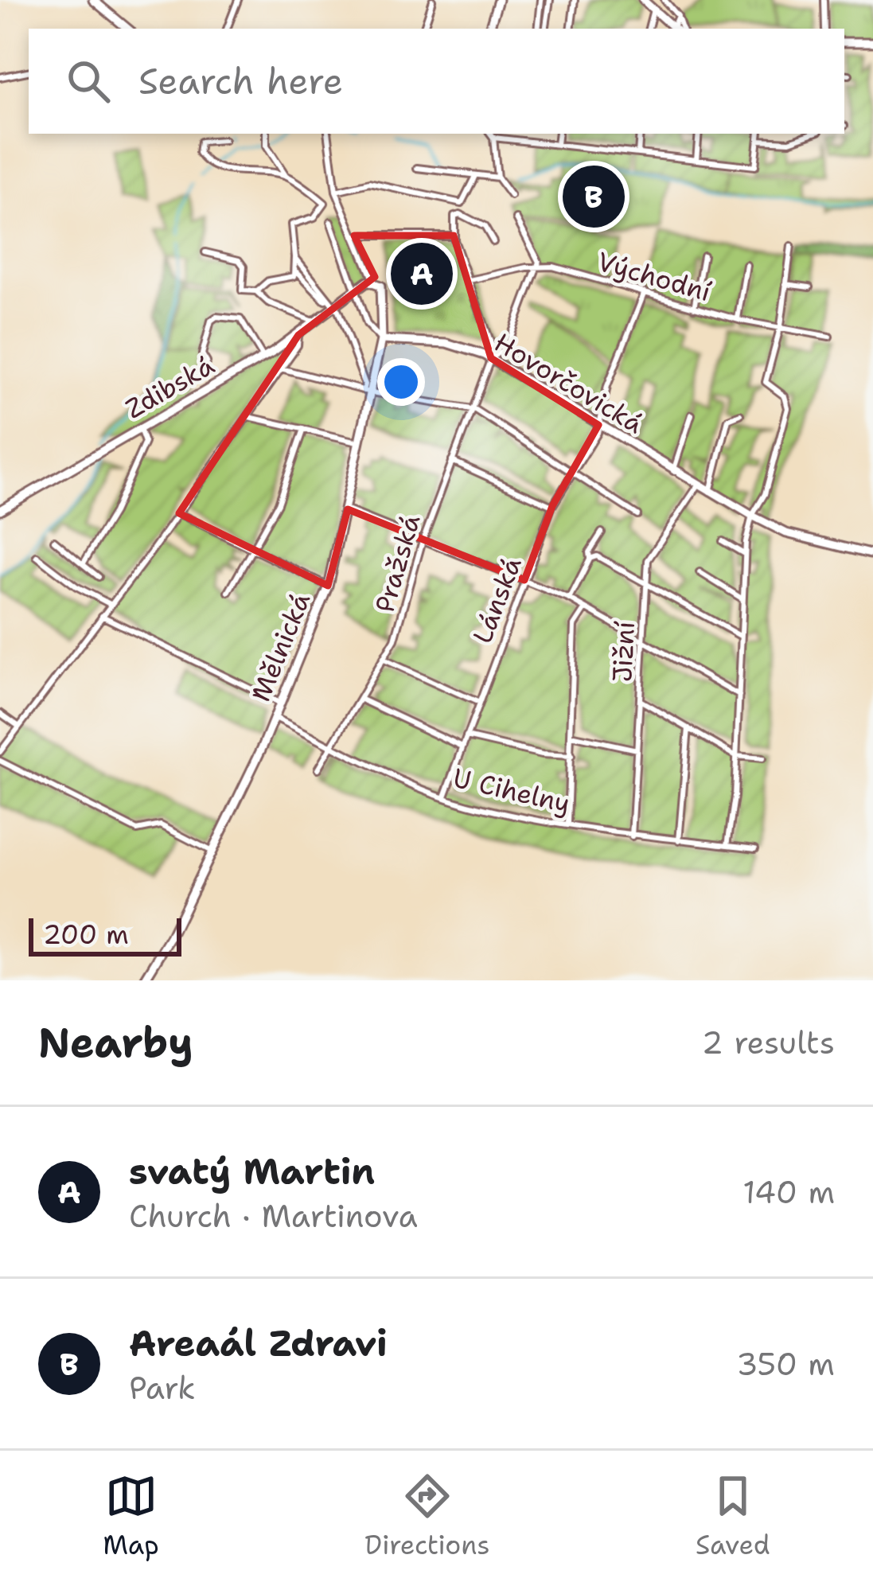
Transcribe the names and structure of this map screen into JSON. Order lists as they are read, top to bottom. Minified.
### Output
{"streets":{"main road":["Hovorčovická","Zdibská","Mělnická"],"street":["Východní","Pražská","Lánská","Jižní","U Cihelny"]},"crossings":[["Východní","Pražská"],["Východní","Lánská"],["Hovorčovická","Pražská"],["Hovorčovická","Lánská"],["Hovorčovická","Mělnická"],["Hovorčovická","Jižní"],["Zdibská","Mělnická"],["Pražská","U Cihelny"],["Lánská","U Cihelny"],["Mělnická","U Cihelny"],["Jižní","U Cihelny"]],"scale_bar":"200 m","page":{"search":"Search here","pins":["B","A"],"scale":"200 m","heading":["Nearby","2 results"],"list":[{"mark":"A","name":"svatý Martin","note":"Church · Martinova","value":"140 m"},{"mark":"B","name":"Areaál Zdravi","note":"Park","value":"350 m"}],"nav":["Map","Directions","Saved"]}}
